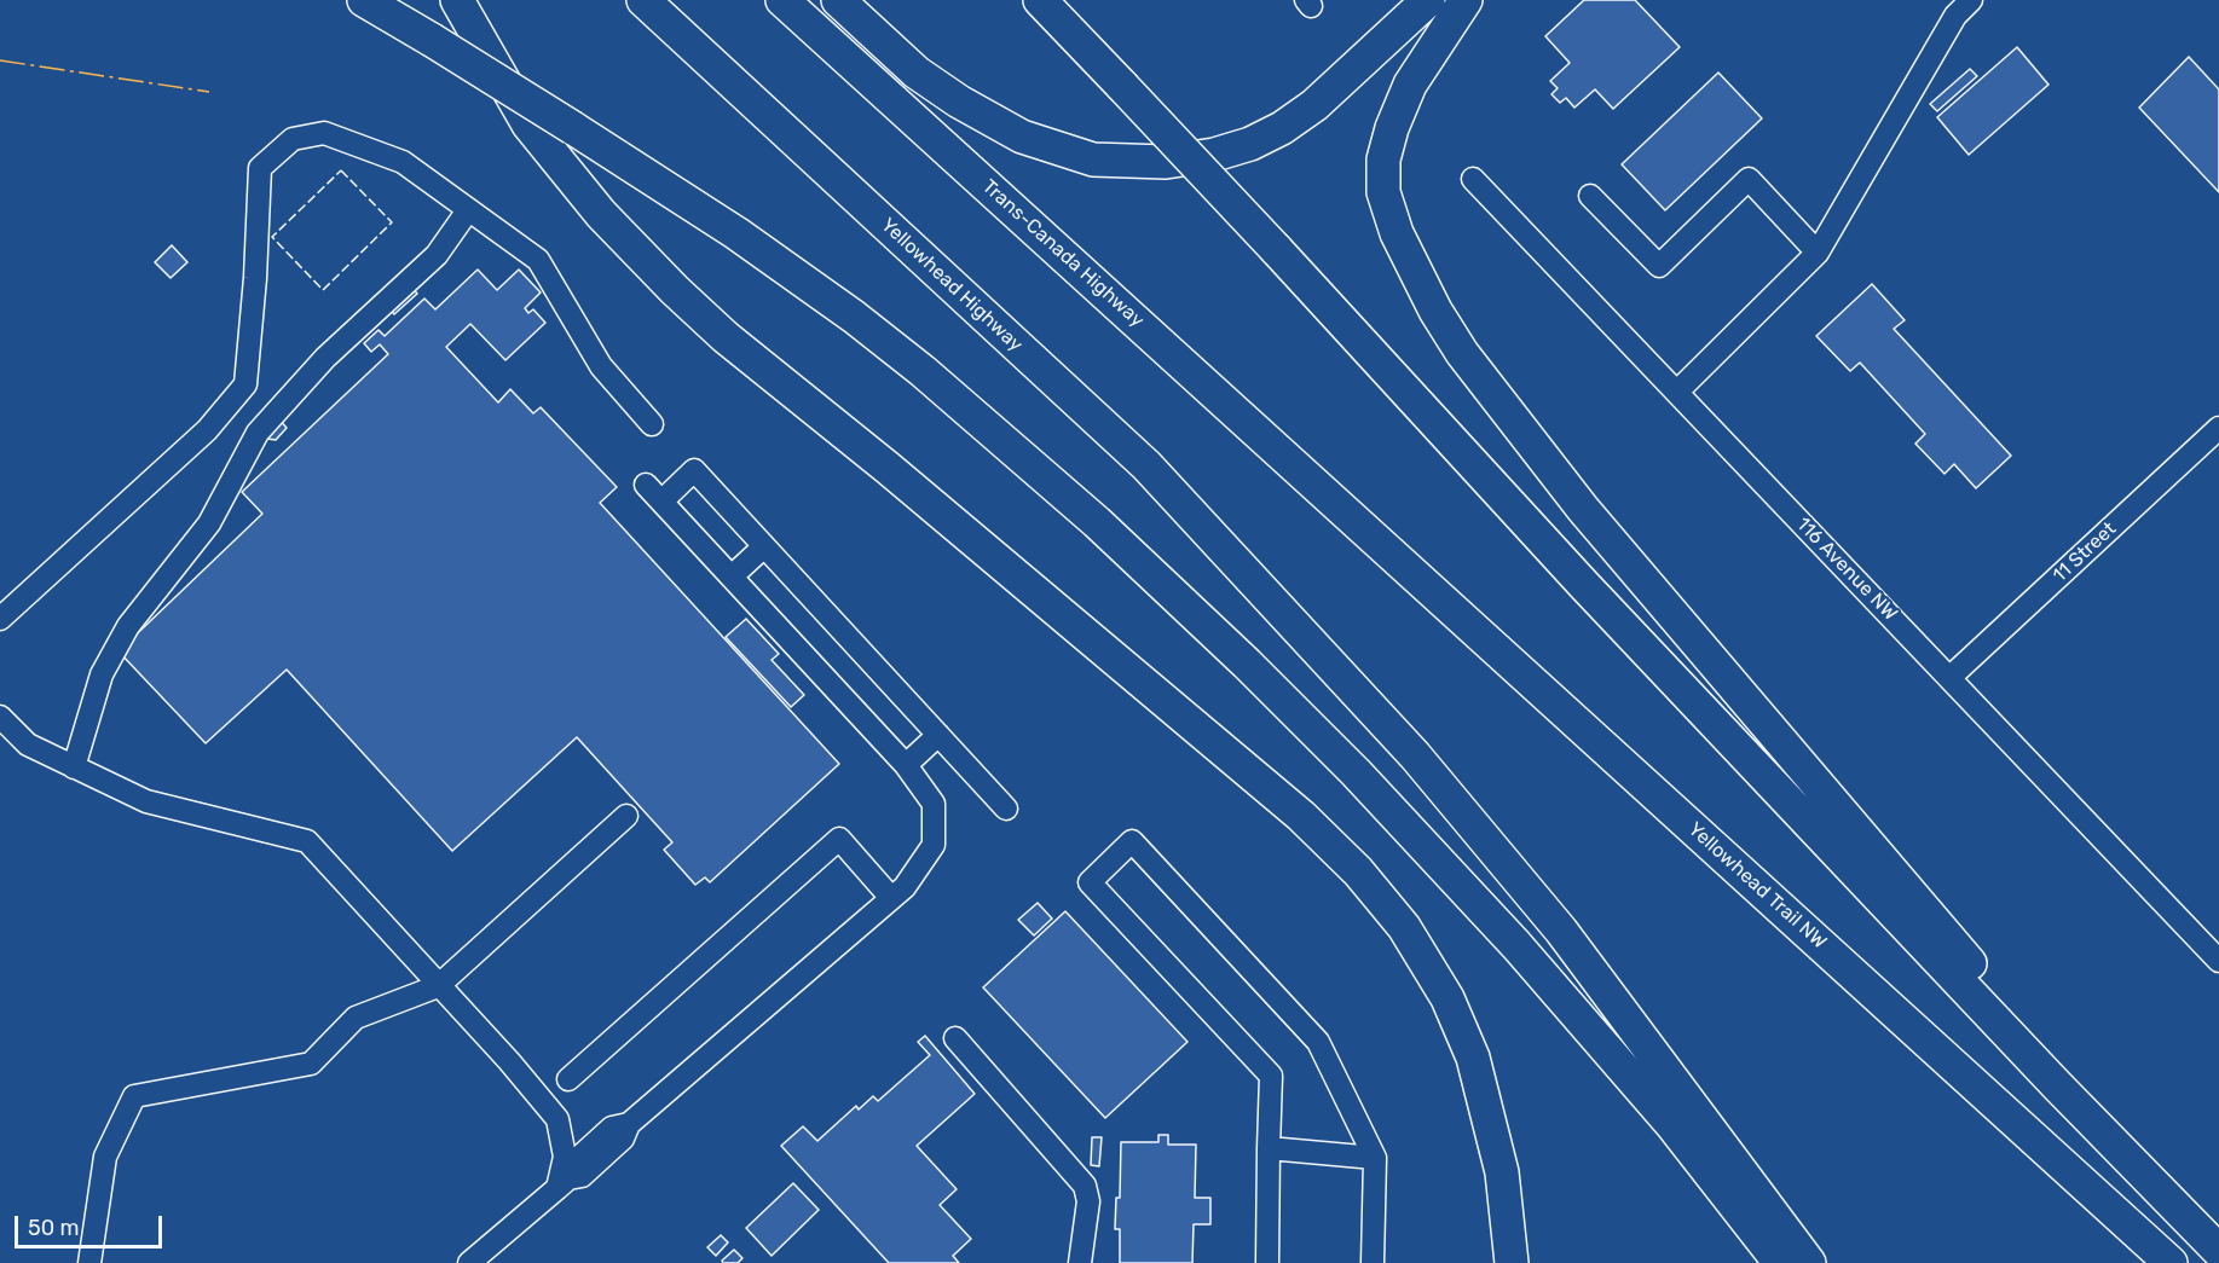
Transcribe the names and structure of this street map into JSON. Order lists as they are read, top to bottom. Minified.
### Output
{"streets":{"highway":["Trans-Canada Highway","Yellowhead Highway","Yellowhead Trail NW"],"street":["11 Street","116 Avenue NW"]},"crossings":[["Trans-Canada Highway","Yellowhead Trail NW"],["11 Street","116 Avenue NW"]],"scale_bar":"50 m"}
